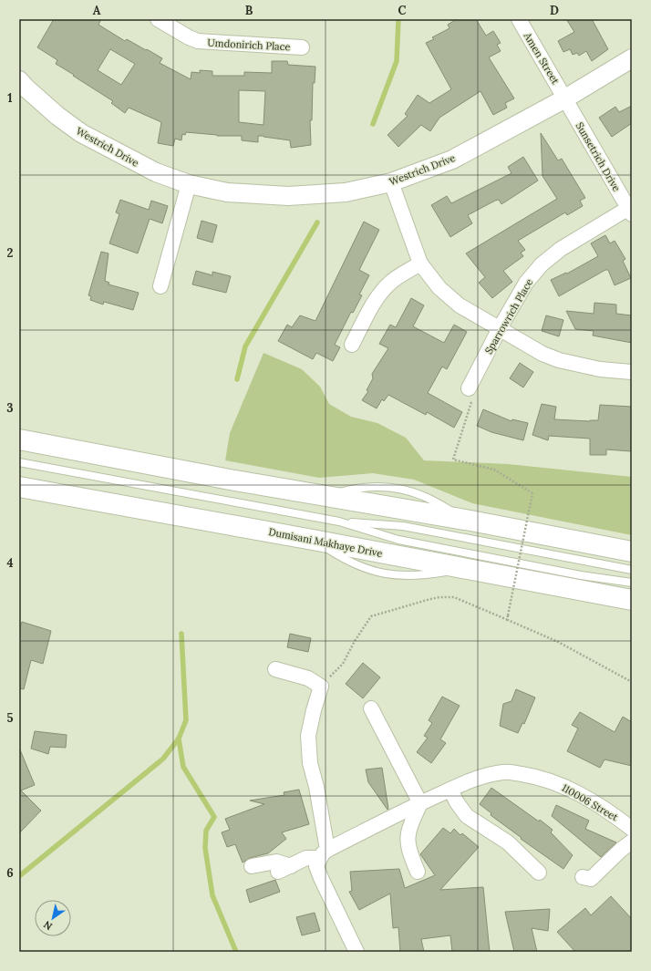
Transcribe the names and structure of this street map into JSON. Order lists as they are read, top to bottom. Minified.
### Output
{"streets":{"main road":["Dumisani Makhaye Drive"],"street":["Umdonirich Place","Amen Street","Westrich Drive","Sunsetrich Drive","Sparrowrich Place","110006 Street"]},"crossings":[["Amen Street","Westrich Drive"],["Amen Street","Sunsetrich Drive"],["Westrich Drive","Sunsetrich Drive"],["Sunsetrich Drive","Sparrowrich Place"]],"north":"bottom left","grid":{"columns":["A","B","C","D"],"rows":["1","2","3","4","5","6"]}}
